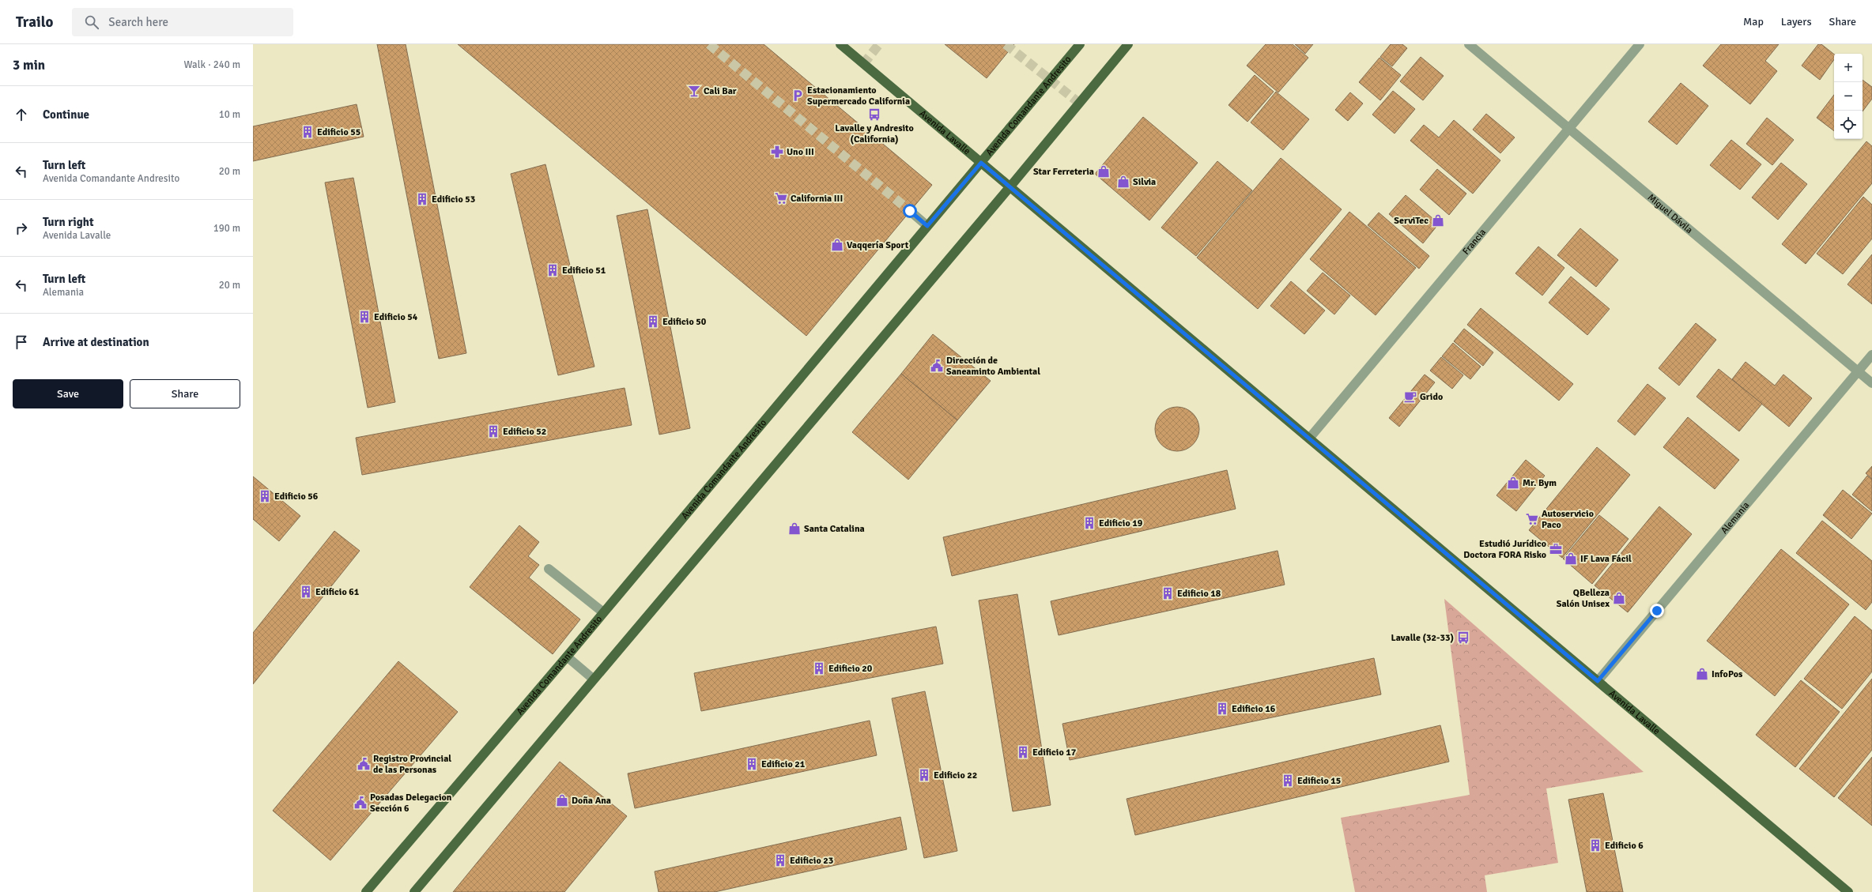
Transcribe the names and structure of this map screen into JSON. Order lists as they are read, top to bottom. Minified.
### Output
{"streets":{"main road":["Avenida Comandante Andresito","Avenida Lavalle"],"street":["Miguel Dávila","Francia","Alemania"]},"crossings":[["Avenida Comandante Andresito","Avenida Lavalle"],["Avenida Lavalle","Francia"],["Avenida Lavalle","Alemania"],["Miguel Dávila","Francia"],["Miguel Dávila","Alemania"]],"places":{"bar":["Cali Bar"],"parking":["Estacionamiento Supermercado California"],"bus stop":["Lavalle y Andresito (California)","Lavalle (32-33)"],"building":["Edificio 55","Edificio 53","Edificio 51","Edificio 54","Edificio 50","Edificio 52","Edificio 56","Edificio 19","Edificio 61","Edificio 18","Edificio 20","Edificio 16","Edificio 17","Edificio 21","Edificio 22","Edificio 15","Edificio 6","Edificio 23"],"pharmacy":["Uno III"],"shop":["Star Ferreteria","Silvia","ServiTec","Vaqqería Sport","Mr. Bym","Santa Catalina","IF Lava Fácil","QBelleza Salón Unisex","InfoPos","Doña Ana"],"supermarket":["California III","Autoservicio Paco"],"public building":["Dirección de Saneaminto Ambiental","Registro Provincial de las Personas","Posadas Delegacion Sección 6"],"cafe":["Grido"],"office":["Estudió Jurídico Doctora FORA Risko"]},"page":{"header":"Trailo","search":"Search here","nav":["Map","Layers","Share"],"heading":["3 min","Walk · 240 m"],"map_buttons":["+","−"],"list":[["Continue","10 m"],["Turn left","Avenida Comandante Andresito","20 m"],["Turn right","Avenida Lavalle","190 m"],["Turn left","Alemania","20 m"],"Arrive at destination"],"buttons":["Save","Share"]}}
